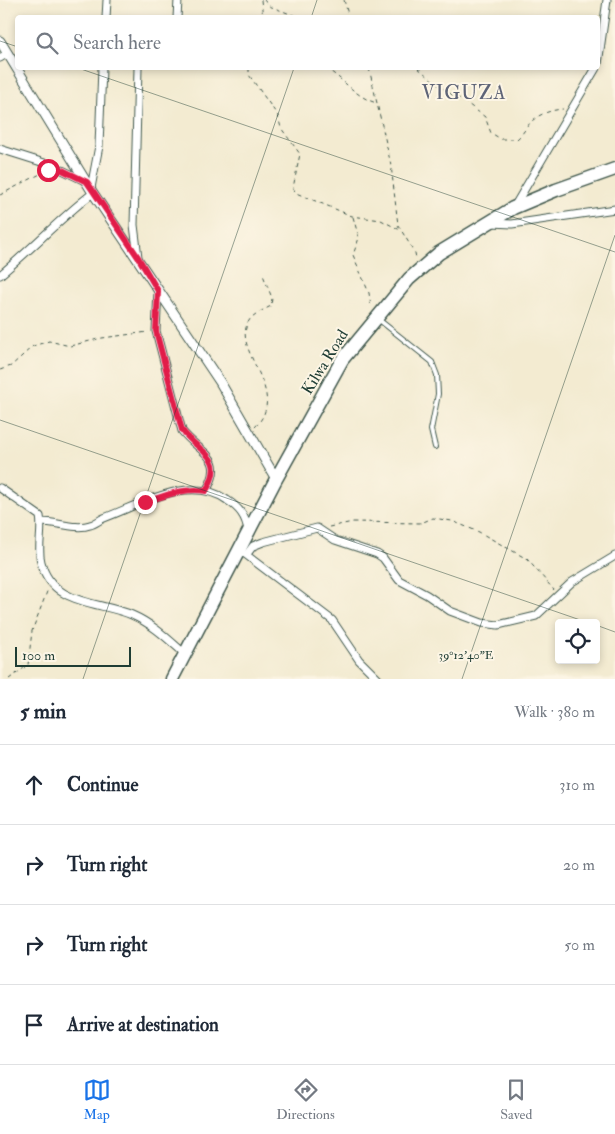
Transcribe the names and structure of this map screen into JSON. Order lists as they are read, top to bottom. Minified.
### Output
{"streets":{"highway":["Kilwa Road"]},"districts":["VIGUZA"],"scale_bar":"100 m","page":{"search":"Search here","scale":"100 m","heading":["5 min","Walk · 380 m"],"list":[["Continue","310 m"],["Turn right","20 m"],["Turn right","50 m"],"Arrive at destination"],"nav":["Map","Directions","Saved"]},"coordinates":["39°12'40\"E"]}
